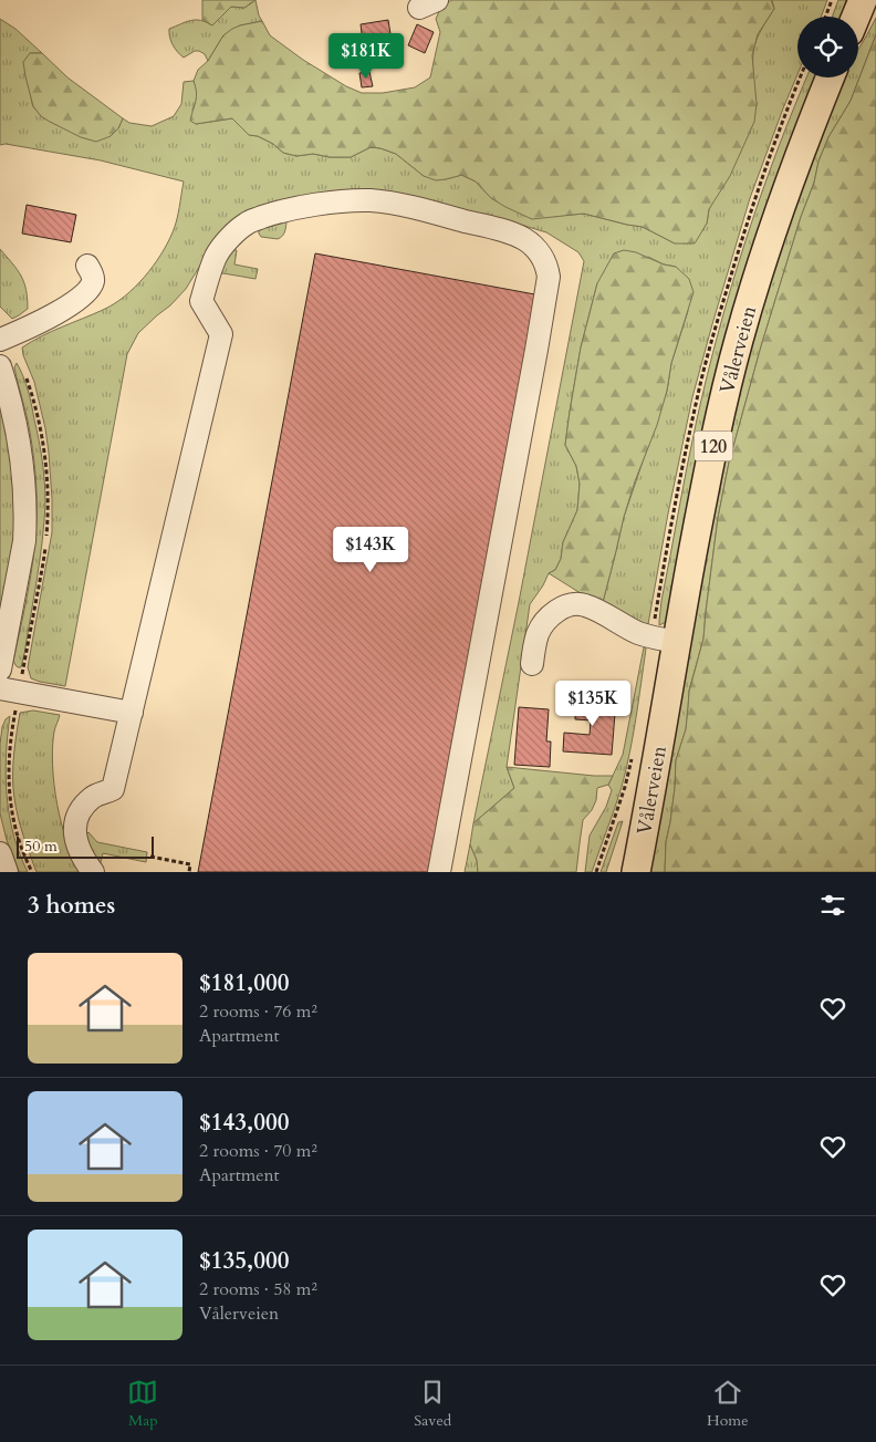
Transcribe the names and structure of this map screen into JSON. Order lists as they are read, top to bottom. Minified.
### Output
{"streets":{"main road":["Vålerveien","120"]},"scale_bar":"50 m","page":{"price":["$181K","$143K","$135K"],"scale":"50 m","heading":"3 homes","list":[{"name":"$181,000","note":"2 rooms · 76 m² · Apartment"},{"name":"$143,000","note":"2 rooms · 70 m² · Apartment"},{"name":"$135,000","note":"2 rooms · 58 m² · Vålerveien"}],"tabs":["Map","Saved","Home"]}}
